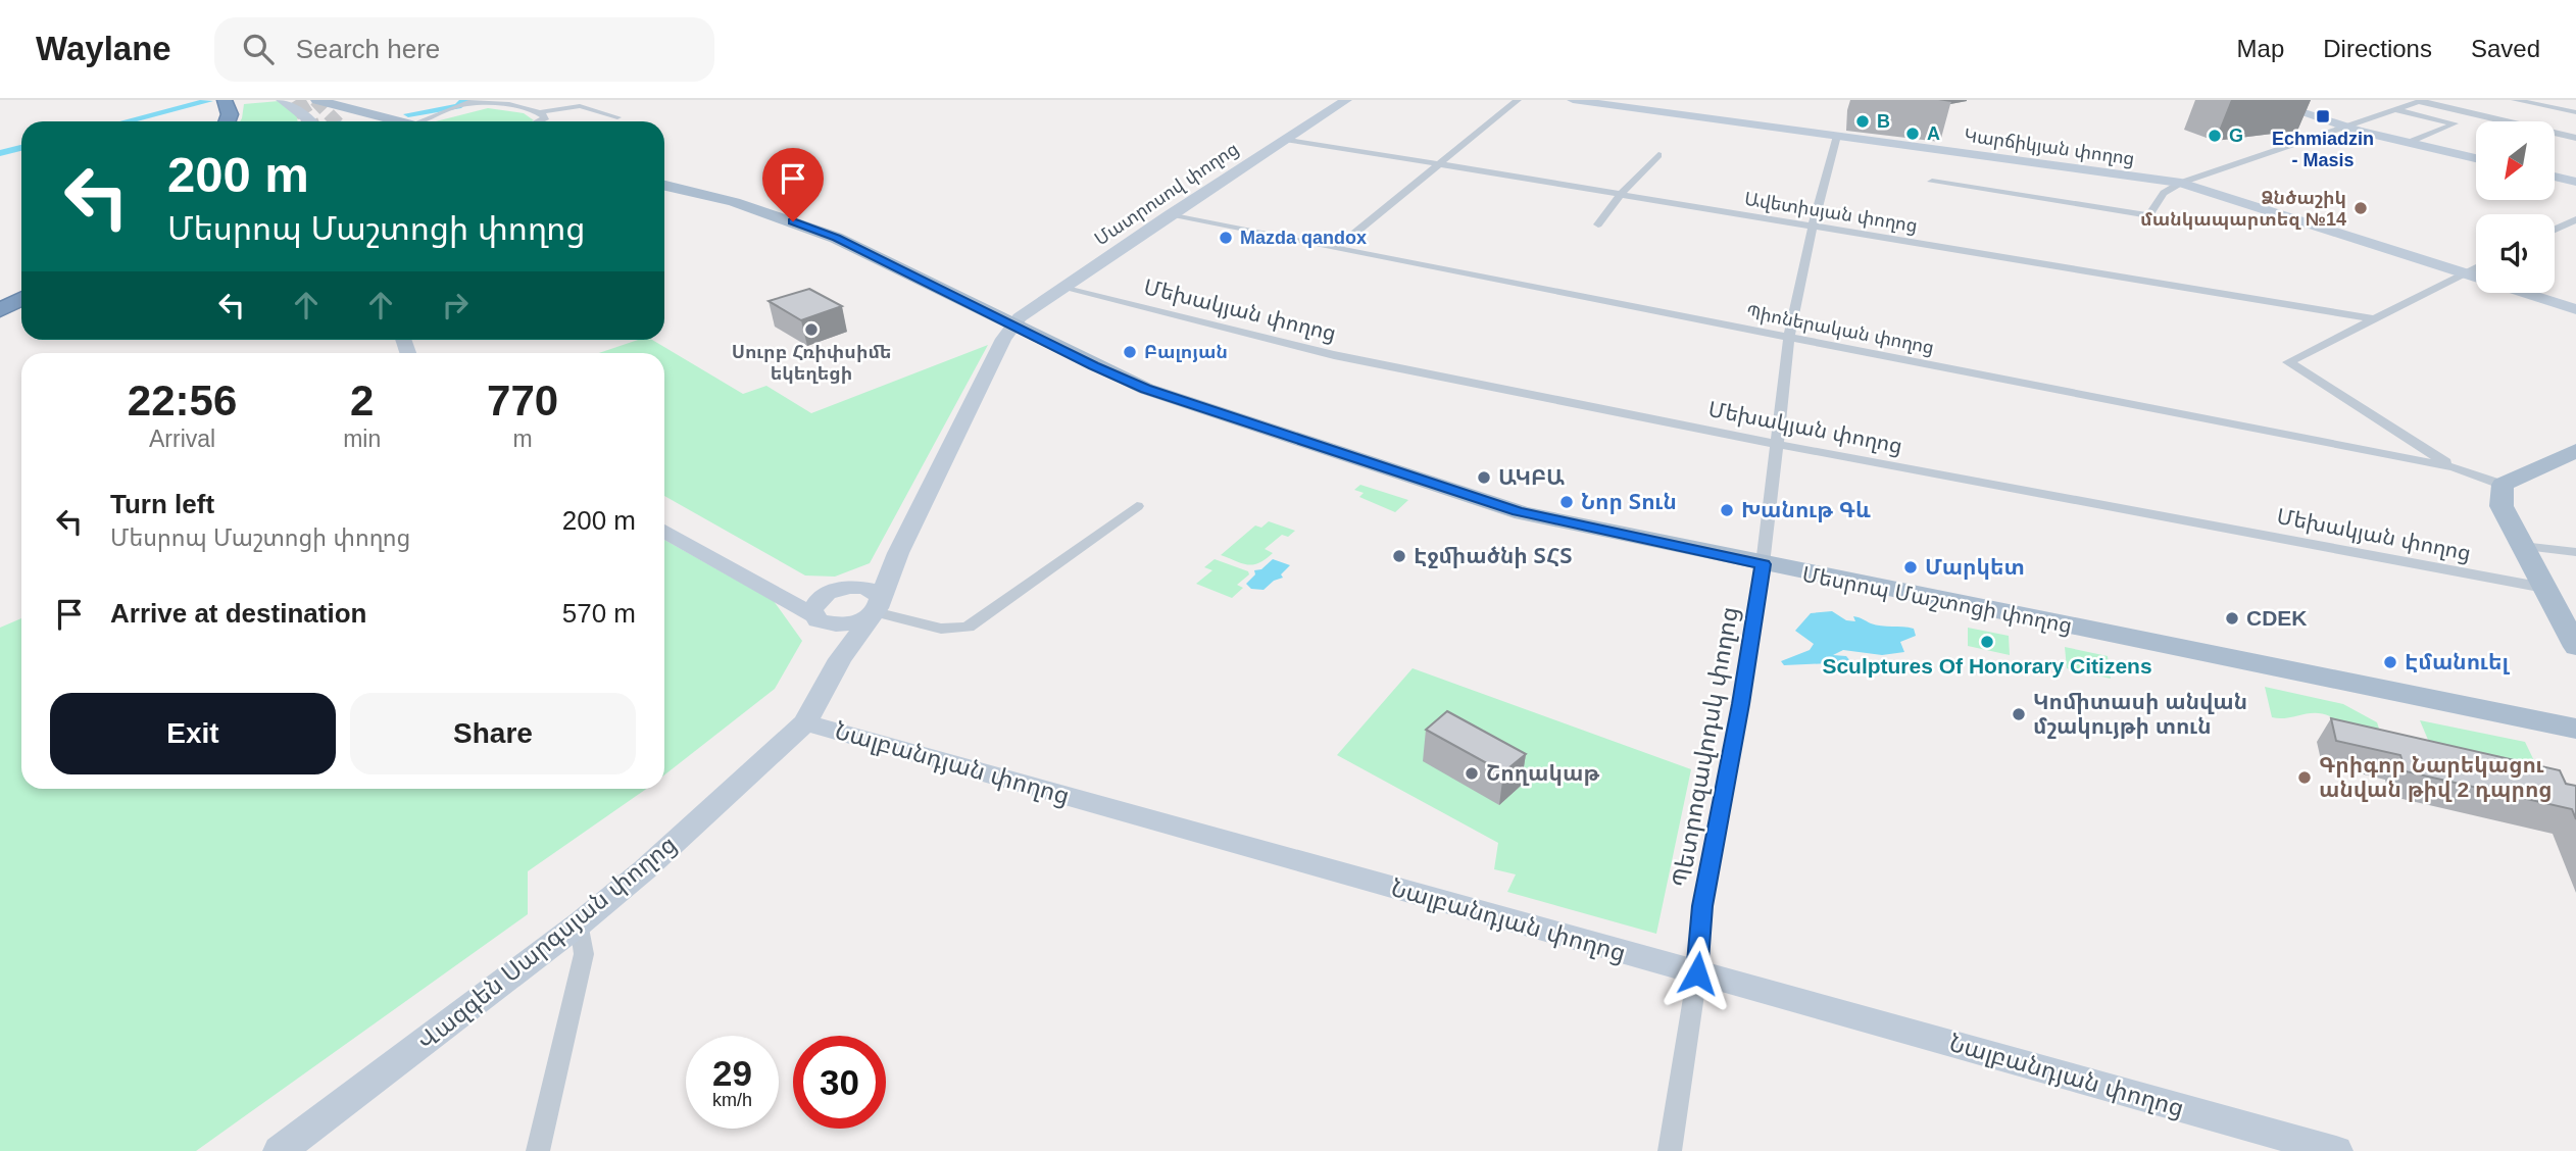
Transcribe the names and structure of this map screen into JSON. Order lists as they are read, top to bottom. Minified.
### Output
{"streets":{"main road":["Մեսրոպ Մաշտոցի փողոց"],"street":["Կարճիկյան փողոց","Մատրոսով փողոց","Ավետիսյան փողոց","Մեխակյան փողոց","Պիոներական փողոց","Պետրոզավոդսկ փողոց","Նալբանդյան փողոց","Վազգեն Սարգսյան փողոց"]},"crossings":[["Կարճիկյան փողոց","Պետրոզավոդսկ փողոց"],["Մատրոսով փողոց","Ավետիսյան փողոց"],["Մատրոսով փողոց","Մեխակյան փողոց"],["Մատրոսով փողոց","Պիոներական փողոց"],["Մատրոսով փողոց","Մեսրոպ Մաշտոցի փողոց"],["Մատրոսով փողոց","Վազգեն Սարգսյան փողոց"],["Ավետիսյան փողոց","Պետրոզավոդսկ փողոց"],["Մեխակյան փողոց","Պետրոզավոդսկ փողոց"],["Պիոներական փողոց","Պետրոզավոդսկ փողոց"],["Մեսրոպ Մաշտոցի փողոց","Պետրոզավոդսկ փողոց"],["Պետրոզավոդսկ փողոց","Նալբանդյան փողոց"],["Նալբանդյան փողոց","Վազգեն Սարգսյան փողոց"]],"places":{"transit":["Echmiadzin - Masis"],"other":["B","A","G","Ձնծաշիկ մանկապարտեզ №14","Mazda qandox","Սուրբ Հռիփսիմե եկեղեցի","Բալոյան","ԱԿԲԱ","Նոր Տուն","Խանութ Գև","Էջմիածնի ՏՀՏ","Մարկետ","CDEK","Sculptures Of Honorary Citizens","Էմանուել","Կոմիտասի անվան մշակույթի տուն","Շողակաթ","Գրիգոր Նարեկացու անվան թիվ 2 դպրոց"]},"north":"bottom left","page":{"header":"Waylane","search":"Search here","nav":["Map","Directions","Saved"],"turn":["200 m","Մեսրոպ Մաշտոցի փողոց"],"eta":["22:56","Arrival","2","min","770","m"],"list":[{"name":"Turn left","note":"Մեսրոպ Մաշտոցի փողոց","value":"200 m"},{"name":"Arrive at destination","value":"570 m"}],"buttons":["Exit","Share"],"speed":"29 km/h","limit":"30"}}
